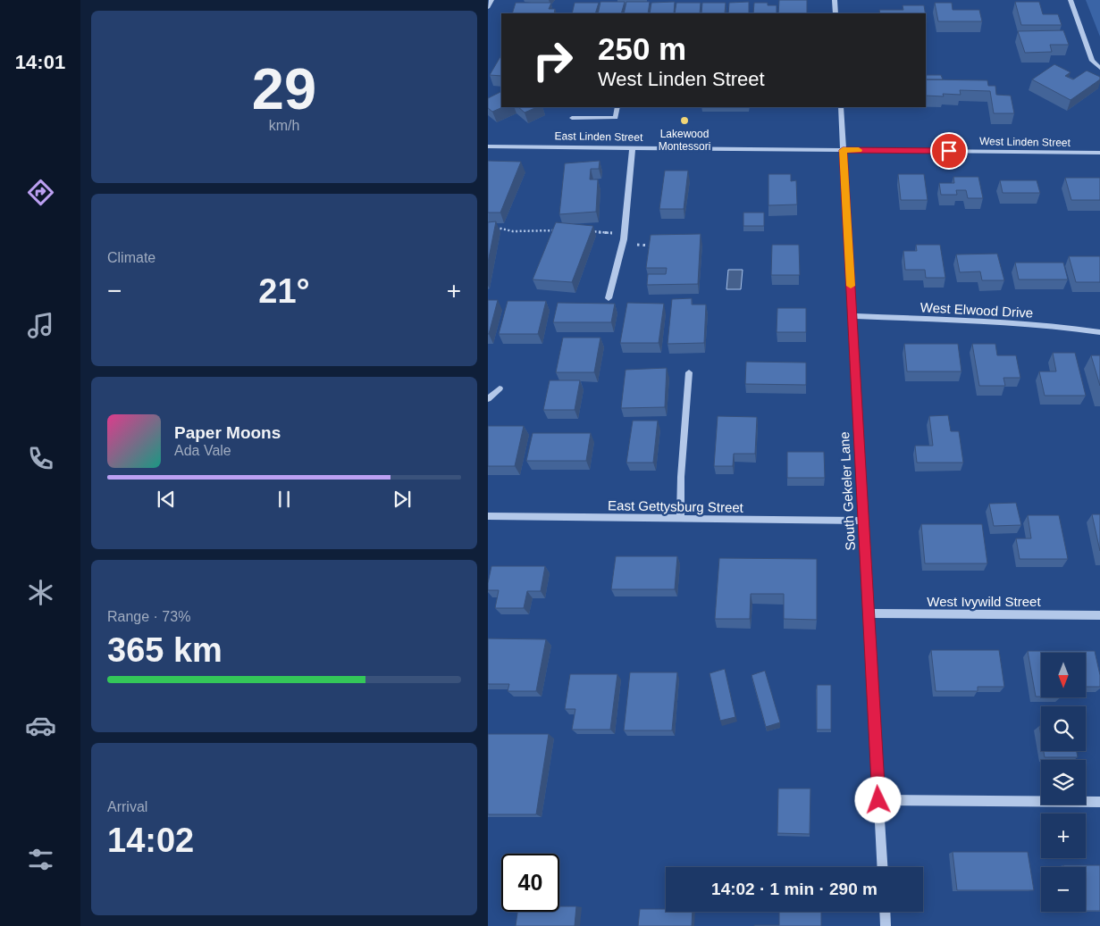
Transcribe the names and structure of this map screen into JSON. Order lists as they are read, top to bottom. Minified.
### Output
{"streets":{"street":["East Linden Street","West Linden Street","West Elwood Drive","South Gekeler Lane","East Gettysburg Street","West Ivywild Street"]},"crossings":[["East Linden Street","West Linden Street"],["East Linden Street","South Gekeler Lane"],["West Linden Street","South Gekeler Lane"],["West Elwood Drive","South Gekeler Lane"],["South Gekeler Lane","East Gettysburg Street"],["South Gekeler Lane","West Ivywild Street"]],"places":["Lakewood Montessori"],"north":"bottom","page":{"tabs":"14:01","tile":[["29","km/h"],"Climate",["Range · 73%","365 km"],["Arrival","14:02"]],"turn":["250 m","West Linden Street"],"heat":["−","21°","+"],"song":["Paper Moons","Ada Vale"],"map_buttons":["+","−"],"limit":"40","trip":"14:02 · 1 min · 290 m"}}
